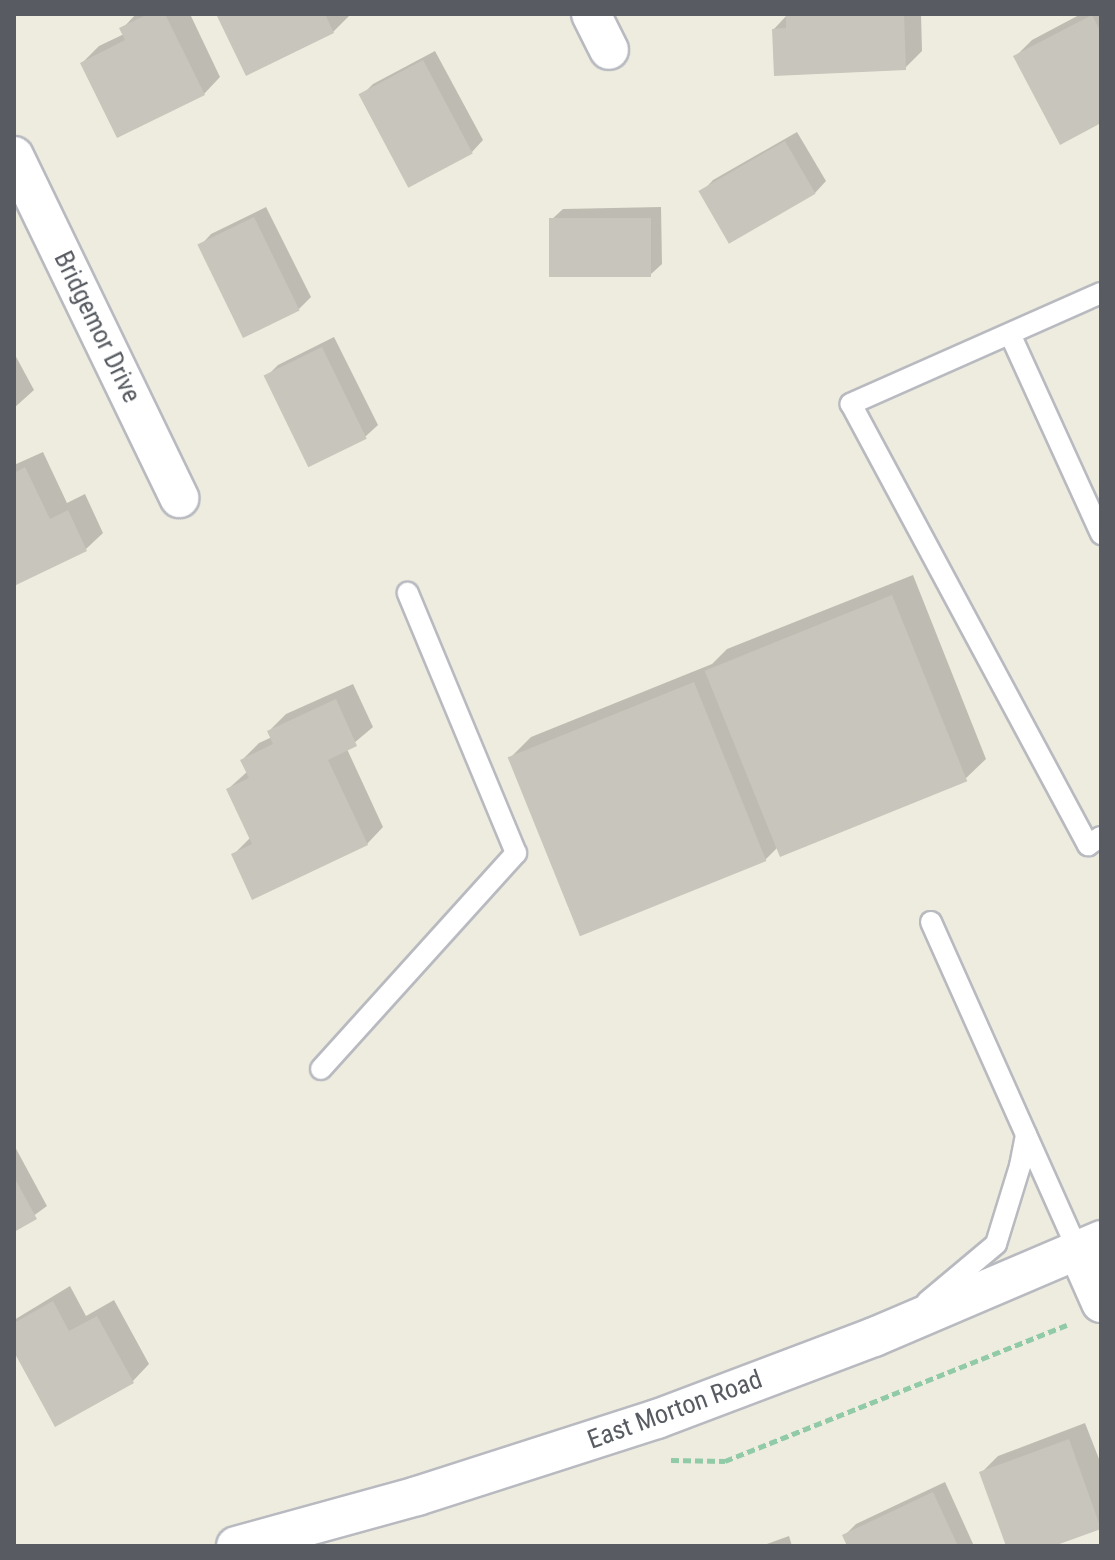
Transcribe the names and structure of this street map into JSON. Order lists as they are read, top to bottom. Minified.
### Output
{"streets":{"street":["Bridgemor Drive","East Morton Road"]}}
